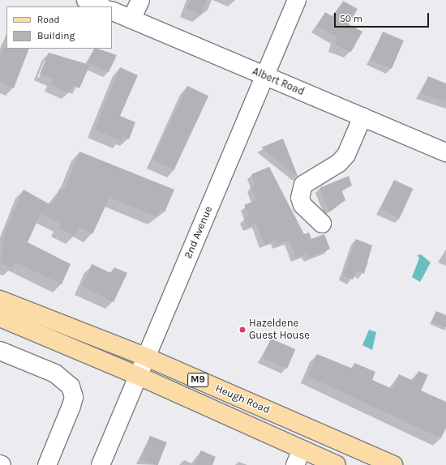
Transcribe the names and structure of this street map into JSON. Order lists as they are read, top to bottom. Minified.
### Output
{"streets":{"main road":["M9","Heugh Road"],"street":["Albert Road","2nd Avenue"]},"crossings":[["Albert Road","2nd Avenue"],["2nd Avenue","Heugh Road"]],"places":["Hazeldene Guest House"],"legend":["Road","Building"],"scale_bar":"50 m"}
